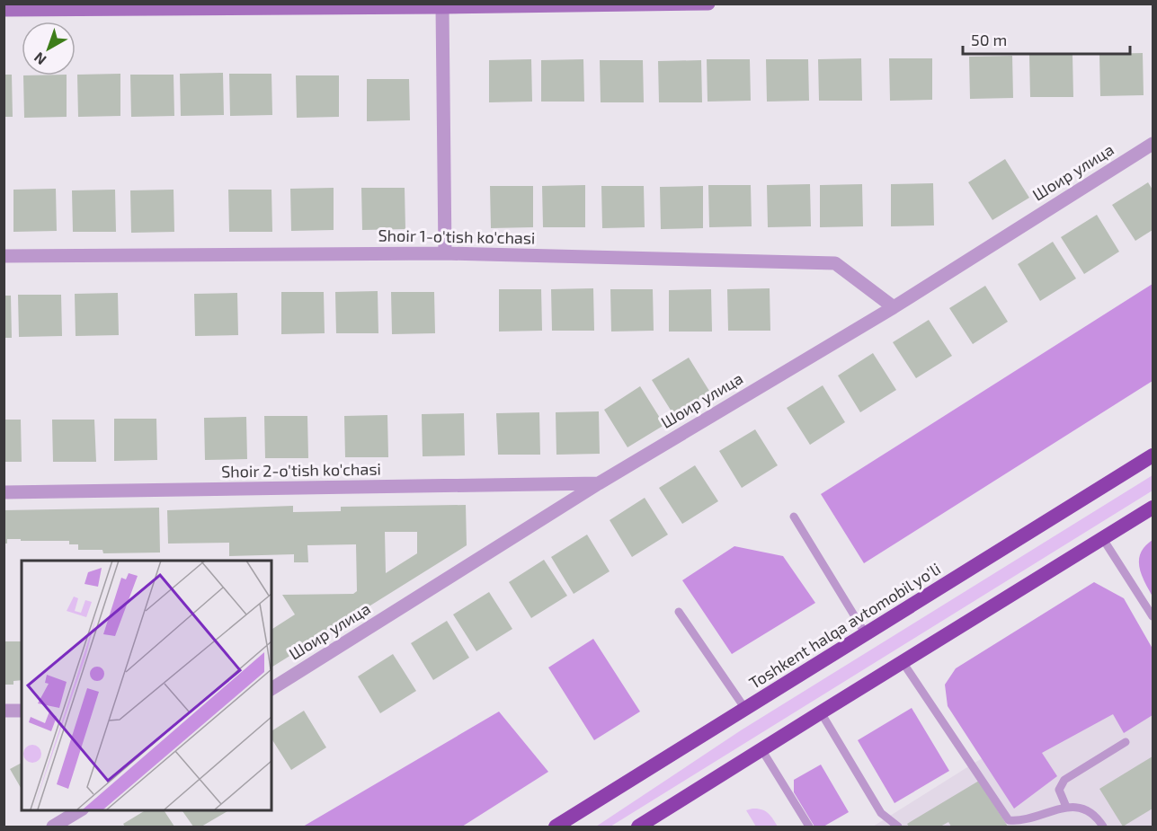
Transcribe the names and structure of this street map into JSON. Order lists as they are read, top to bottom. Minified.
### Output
{"streets":{"highway":["Toshkent halqa avtomobil yo'li"],"street":["Шоир улица","Shoir 1-o'tish ko'chasi","Shoir 2-o'tish ko'chasi"]},"crossings":[["Шоир улица","Shoir 1-o'tish ko'chasi"],["Шоир улица","Shoir 2-o'tish ko'chasi"]],"scale_bar":"50 m","north":"bottom left"}
